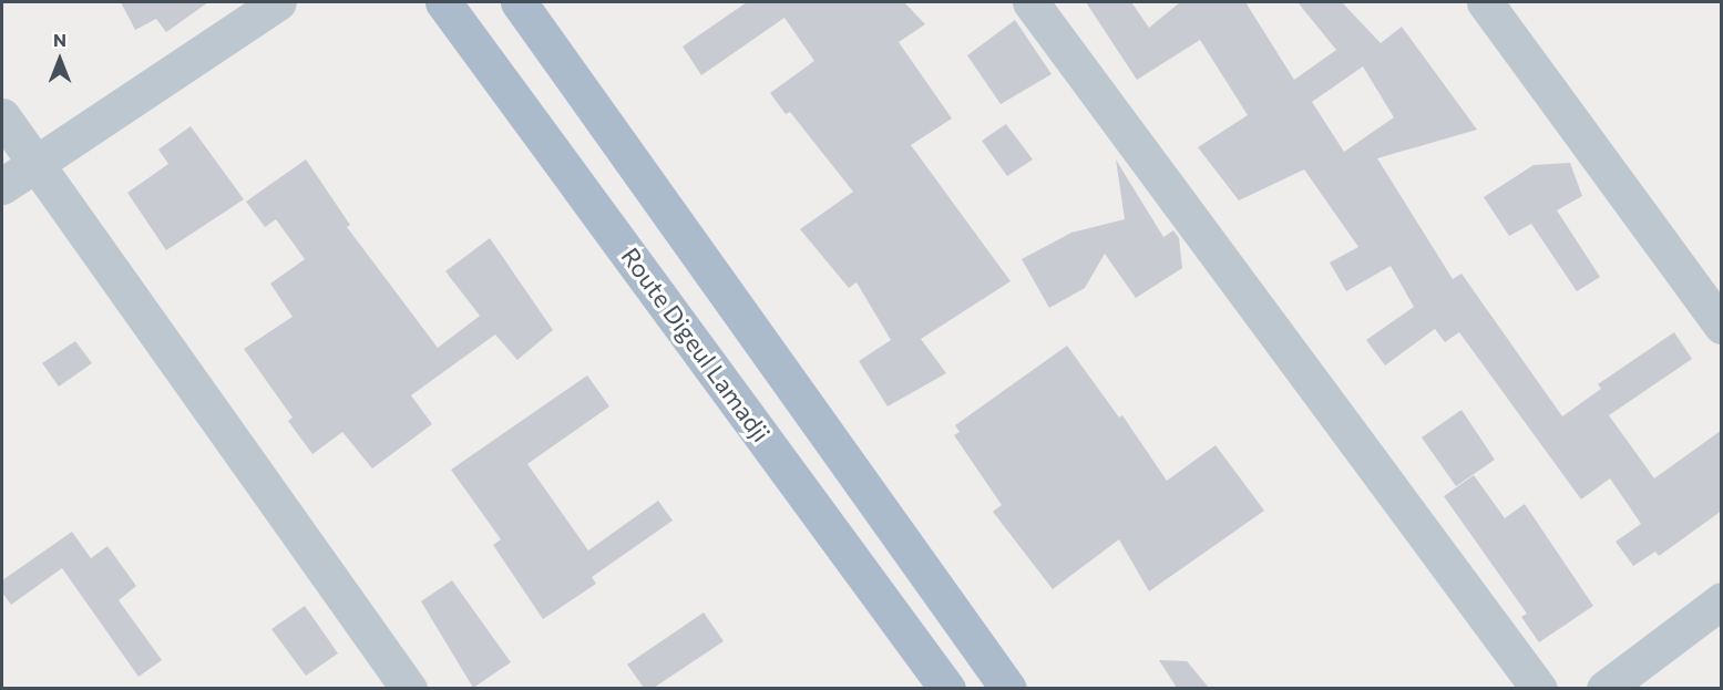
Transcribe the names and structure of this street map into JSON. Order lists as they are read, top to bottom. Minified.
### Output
{"streets":{"main road":["Route Digeul Lamadji"]},"north":"top"}
